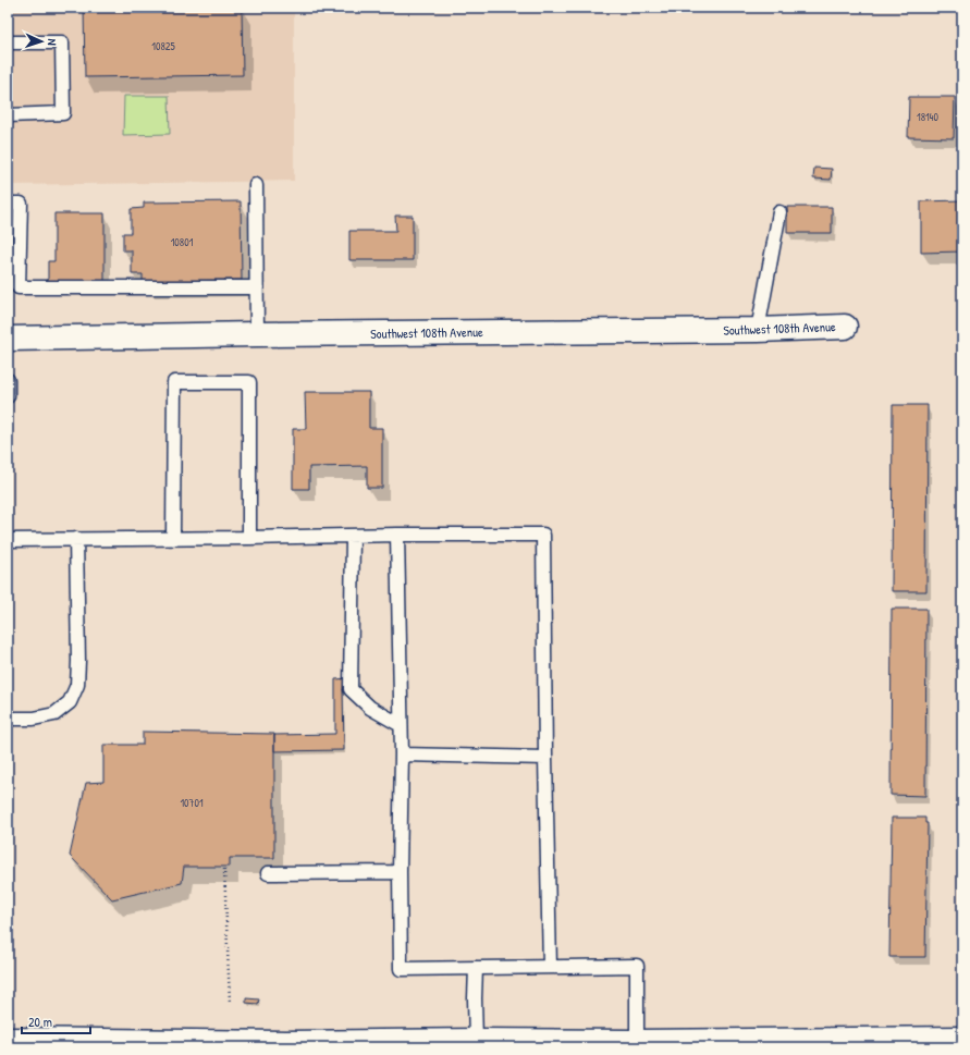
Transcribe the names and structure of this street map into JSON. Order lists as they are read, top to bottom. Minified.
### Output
{"streets":{"street":["Southwest 108th Avenue"]},"house_numbers":["10825","18140","10801","10701"],"scale_bar":"20 m","north":"right"}
